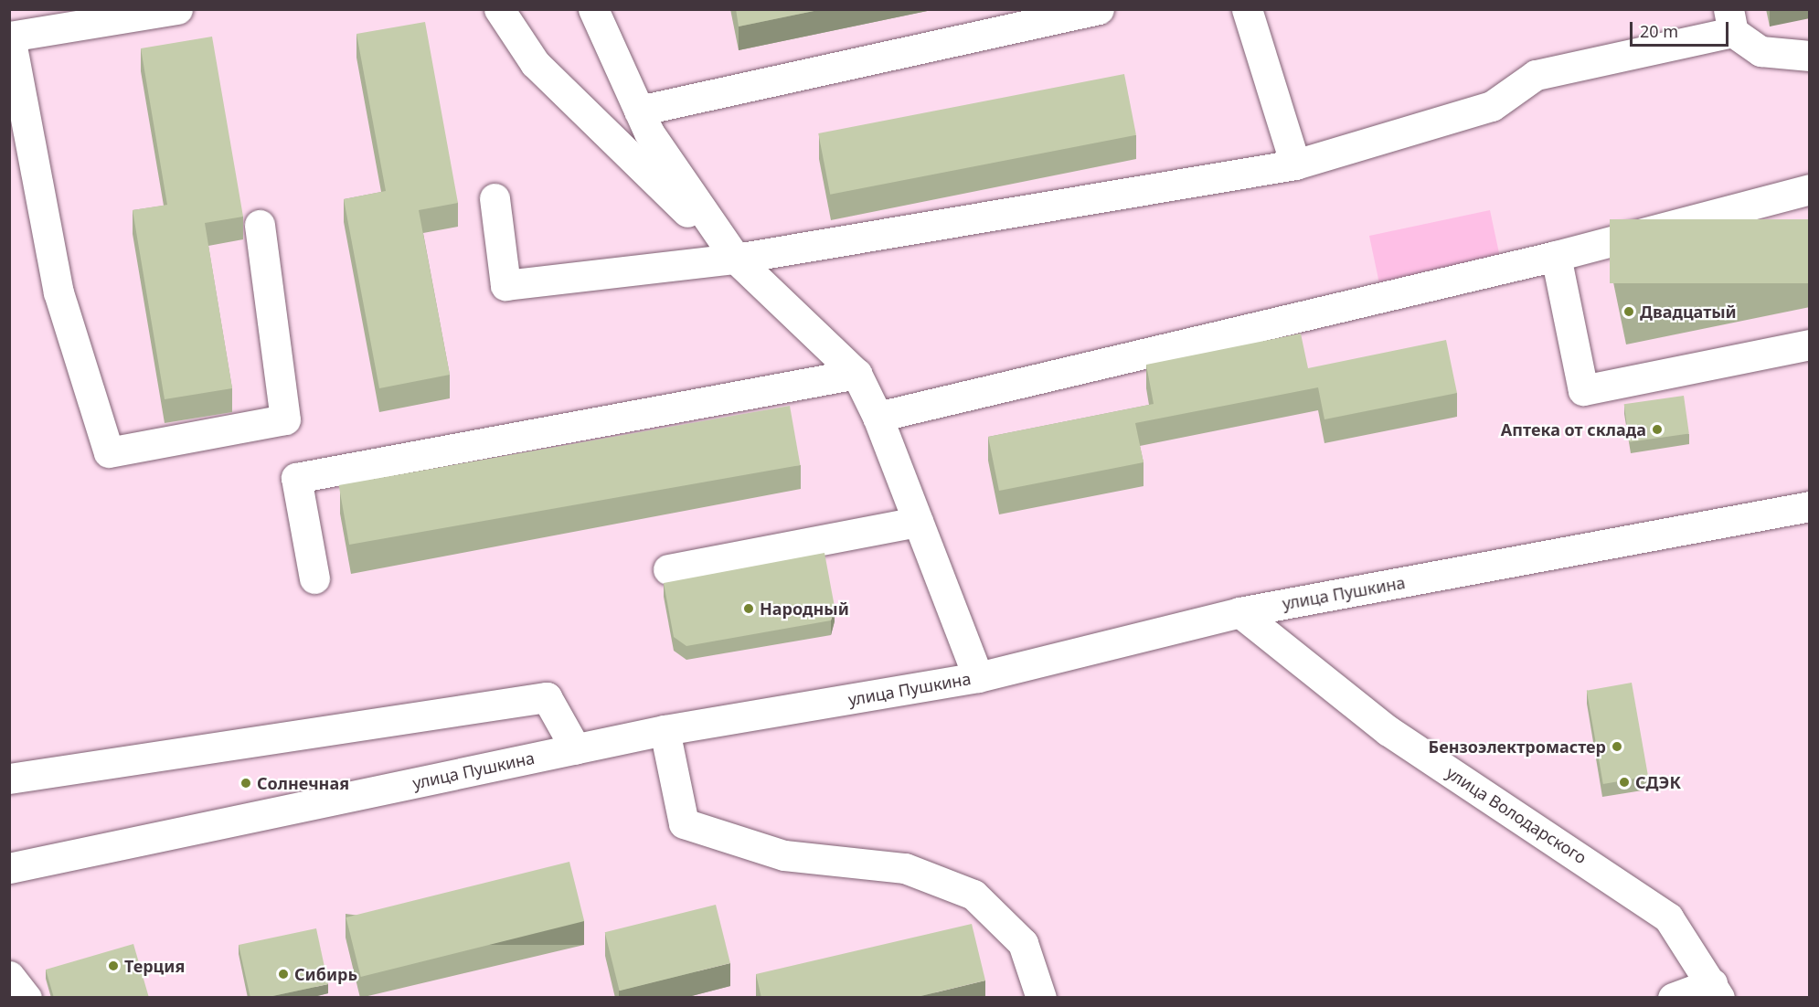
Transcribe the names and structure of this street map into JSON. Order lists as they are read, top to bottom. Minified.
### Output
{"streets":{"street":["улица Пушкина","улица Володарского"]},"crossings":[["улица Пушкина","улица Володарского"]],"places":["Двадцатый","Аптека от склада","Народный","Бензоэлектромастер","СДЭК","Солнечная","Терция","Сибирь"],"scale_bar":"20 m"}
